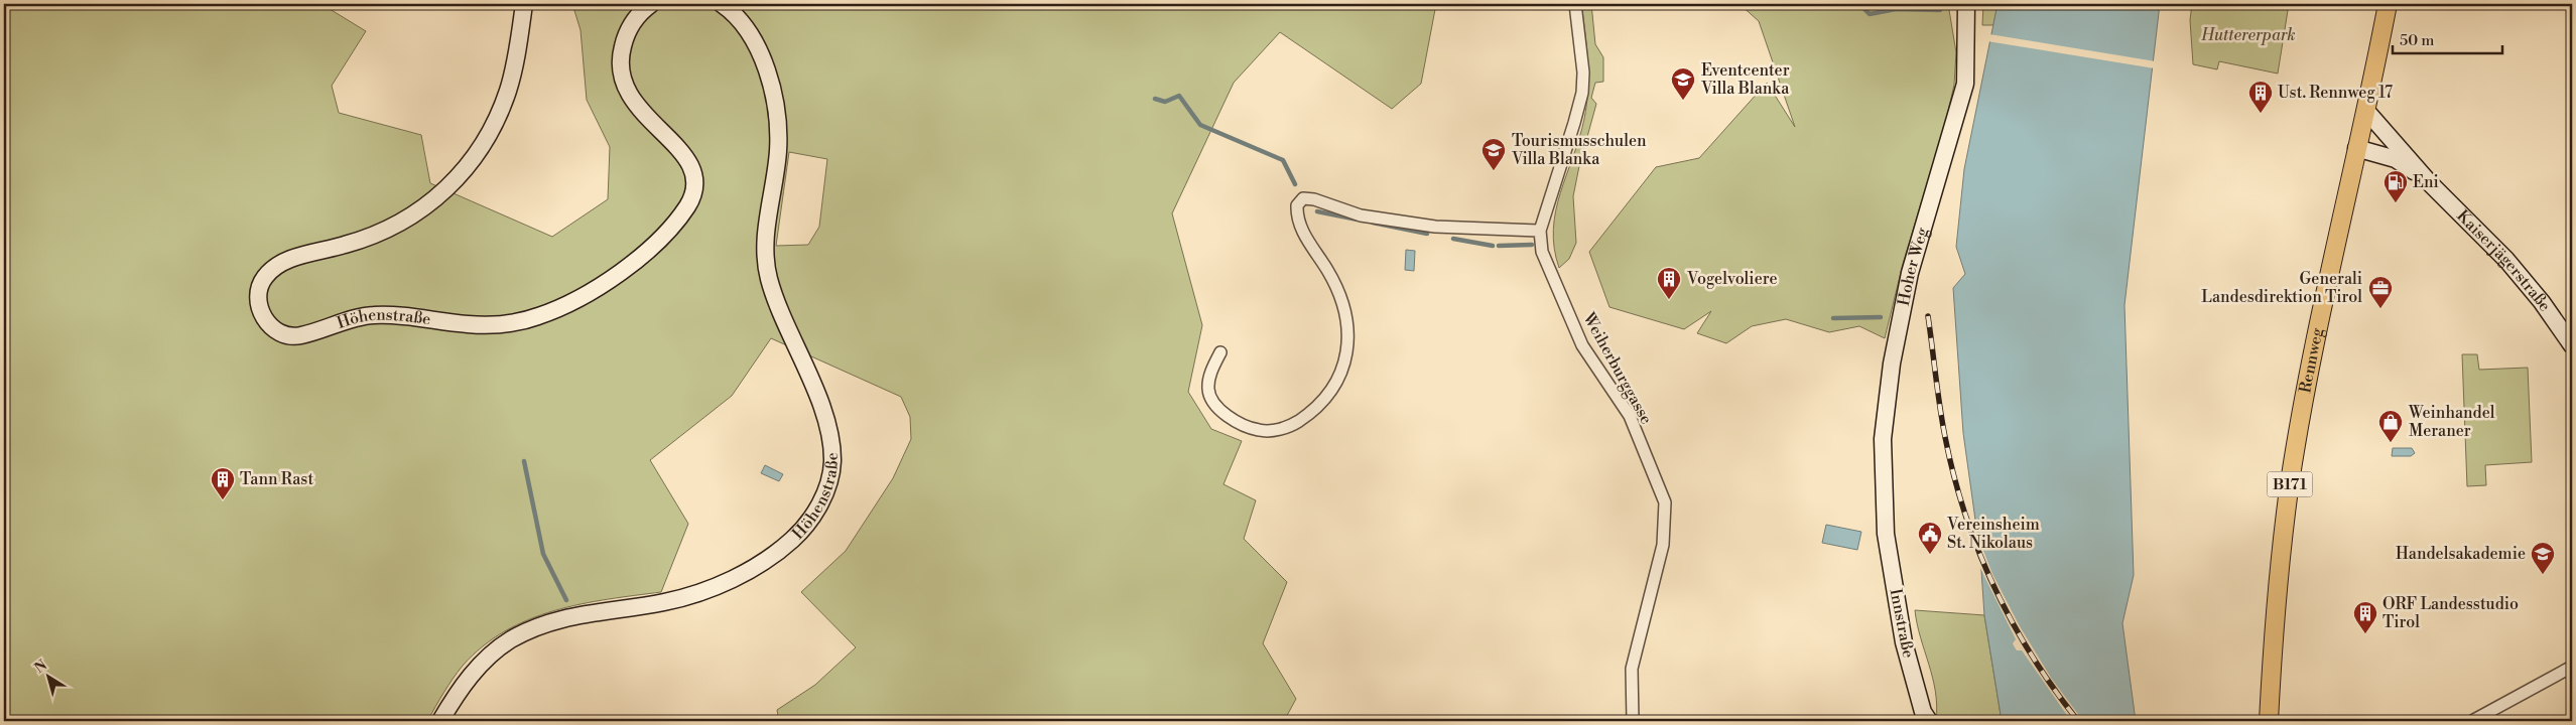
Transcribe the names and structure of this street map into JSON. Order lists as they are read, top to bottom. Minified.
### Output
{"streets":{"main road":["Rennweg","B171"],"street":["Kaiserjägerstraße","Hoher Weg","Höhenstraße","Weiherburggasse","Innstraße"]},"crossings":[["Kaiserjägerstraße","Rennweg"],["Hoher Weg","Innstraße"]],"parks":["Huttererpark"],"places":{"school or university":["Eventcenter Villa Blanka","Tourismusschulen Villa Blanka","Handelsakademie"],"building":["Ust. Rennweg 17","Vogelvoliere","Tann Rast","ORF Landesstudio Tirol"],"fuel station":["Eni"],"office":["Generali Landesdirektion Tirol"],"shop":["Weinhandel Meraner"],"public building":["Vereinsheim St. Nikolaus"]},"scale_bar":"50 m","north":"top left"}
